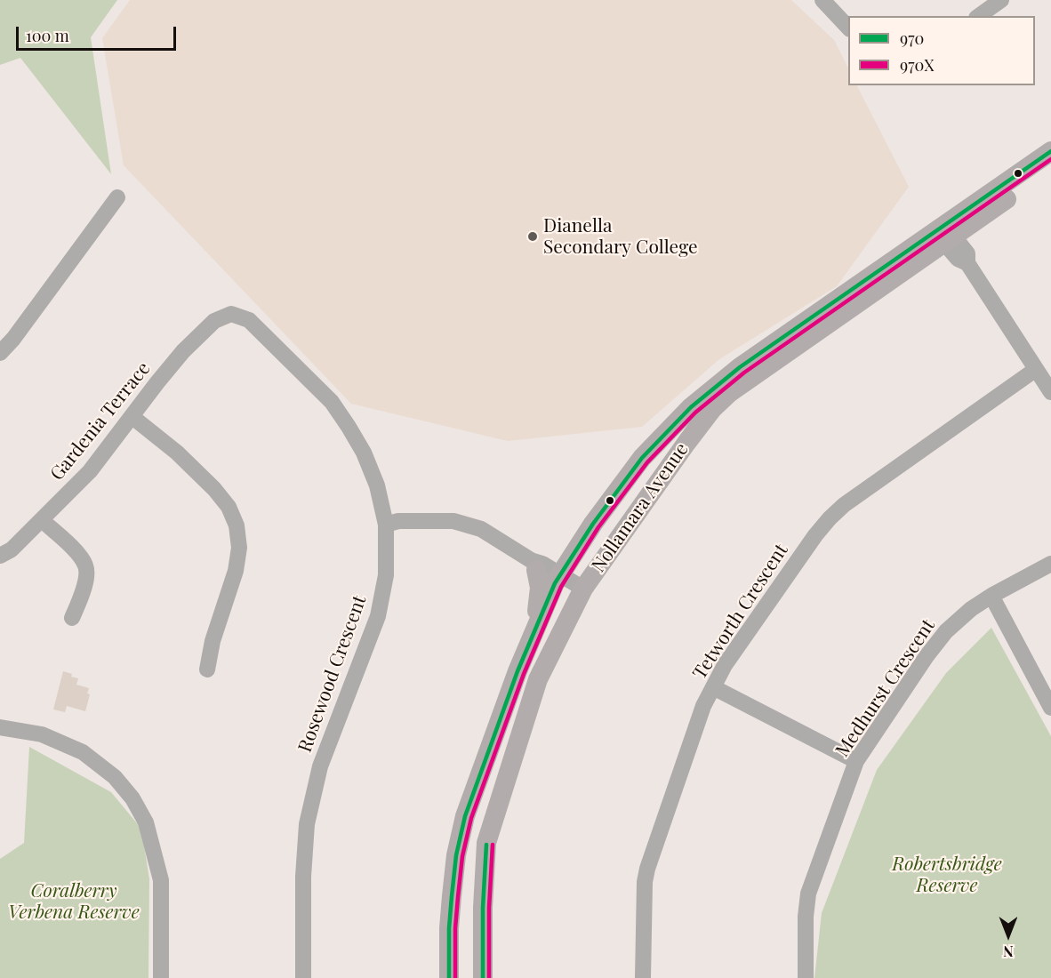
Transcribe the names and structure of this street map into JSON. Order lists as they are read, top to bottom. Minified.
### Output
{"streets":{"main road":["Nollamara Avenue"],"street":["Gardenia Terrace","Tetworth Crescent","Rosewood Crescent","Medhurst Crescent"]},"crossings":[["Gardenia Terrace","Rosewood Crescent"]],"parks":["Robertsbridge Reserve","Coralberry Verbena Reserve"],"places":["Dianella Secondary College"],"lines":["transit line 970","transit line 970X"],"legend":["970","970X"],"scale_bar":"100 m","north":"bottom"}
